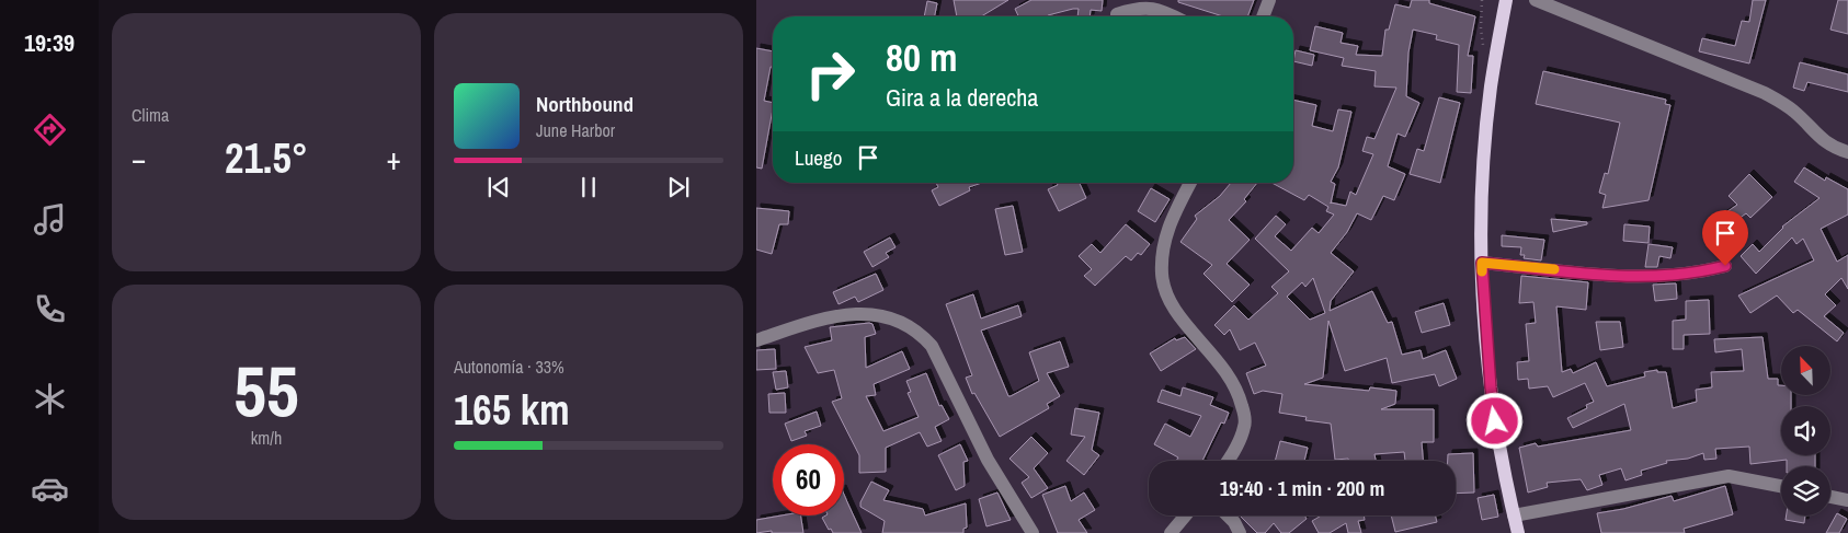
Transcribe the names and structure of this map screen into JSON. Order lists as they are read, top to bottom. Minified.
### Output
{"north":"top left","page":{"tabs":"19:39","tile":["Clima",["55","km/h"],["Autonomía · 33%","165 km"]],"turn":["80 m","Gira a la derecha"],"song":["Northbound","June Harbor"],"then":"Luego","heat":["−","21.5°","+"],"limit":"60","trip":"19:40 · 1 min · 200 m"}}
